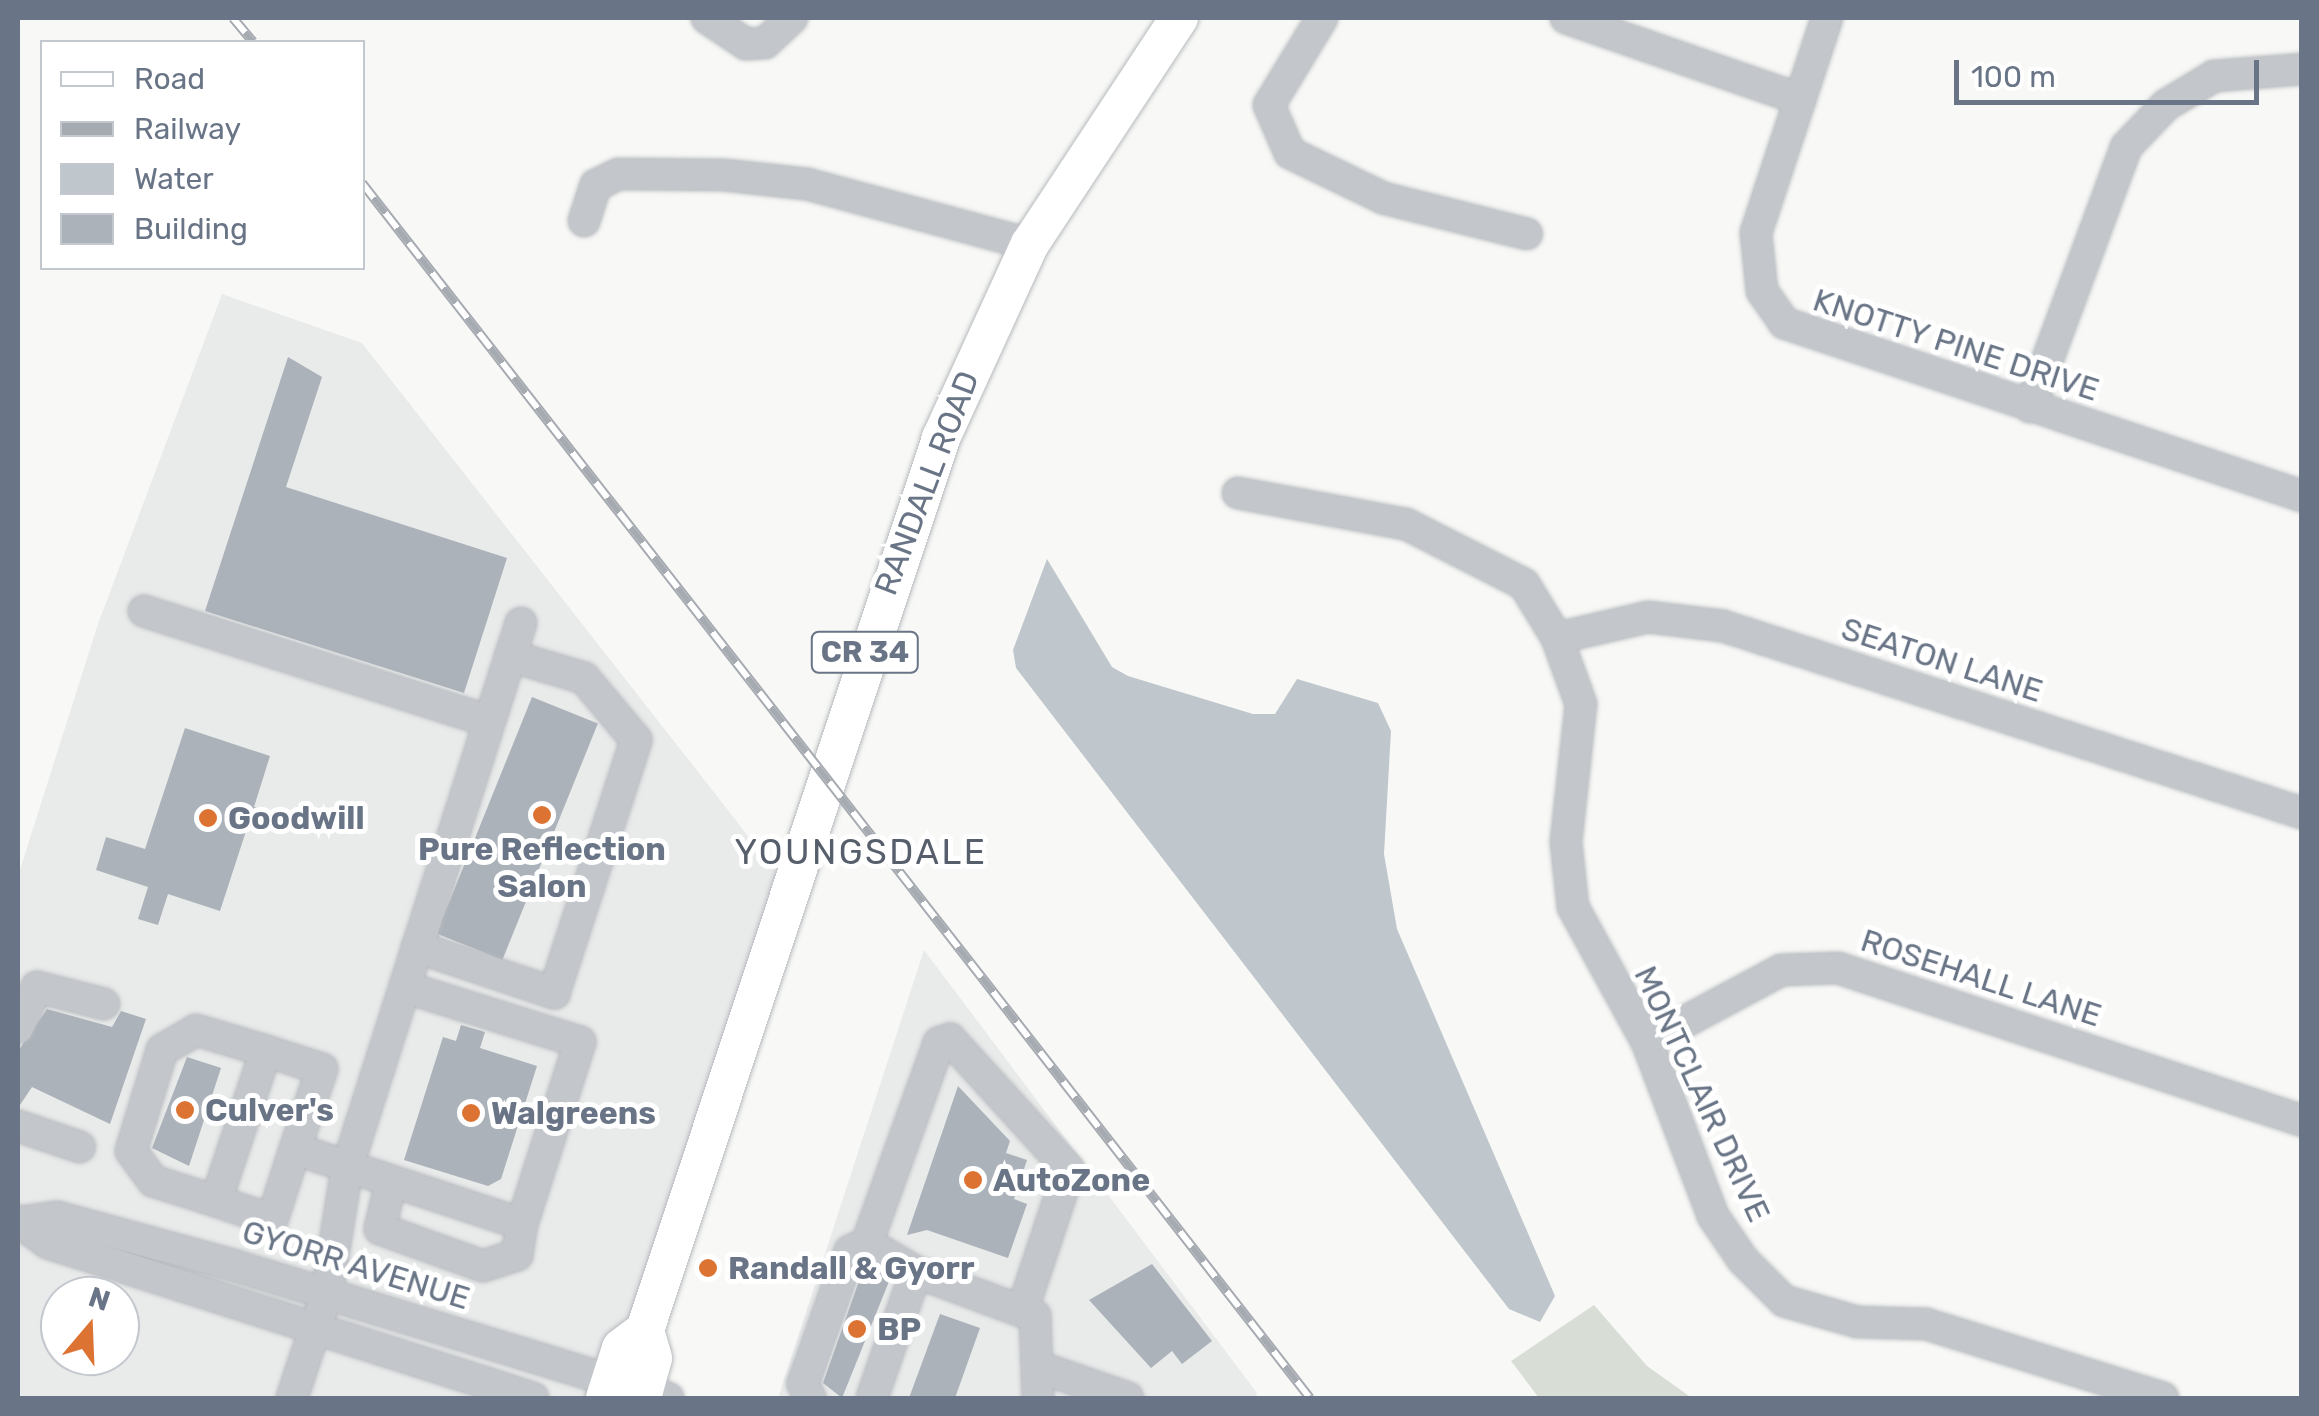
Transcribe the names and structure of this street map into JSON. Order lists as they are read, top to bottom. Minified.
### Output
{"streets":{"main road":["RANDALL ROAD","CR 34"],"street":["KNOTTY PINE DRIVE","SEATON LANE","ROSEHALL LANE","MONTCLAIR DRIVE","GYORR AVENUE"]},"crossings":[["RANDALL ROAD","GYORR AVENUE"],["SEATON LANE","MONTCLAIR DRIVE"],["ROSEHALL LANE","MONTCLAIR DRIVE"]],"districts":["YOUNGSDALE"],"places":["Pure Reflection Salon","Goodwill","Culver's","Walgreens","AutoZone","Randall & Gyorr","BP"],"legend":["Road","Railway","Water","Building"],"scale_bar":"100 m","north":"top"}
